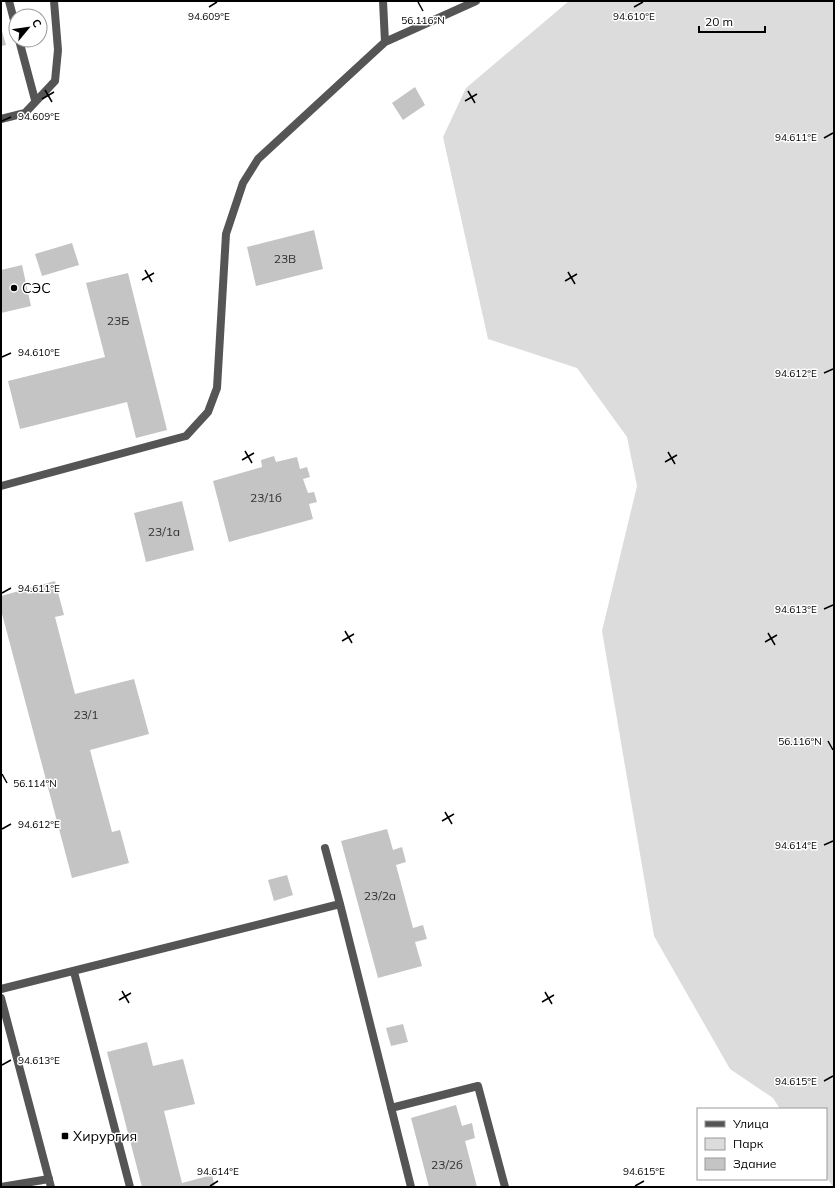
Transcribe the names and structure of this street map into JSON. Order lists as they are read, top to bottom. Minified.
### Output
{"places":{"other":["СЭС"],"transit":["Хирургия"]},"house_numbers":["23В","23Б","23/1б","23/1а","23/1","23/2а","23/2б"],"legend":["Улица","Парк","Здание"],"scale_bar":"20 m","north":"top right","coordinates":["94.609°E","94.610°E","56.116°N","94.611°E","94.612°E","94.613°E","56.114°N","94.614°E","94.615°E"]}
